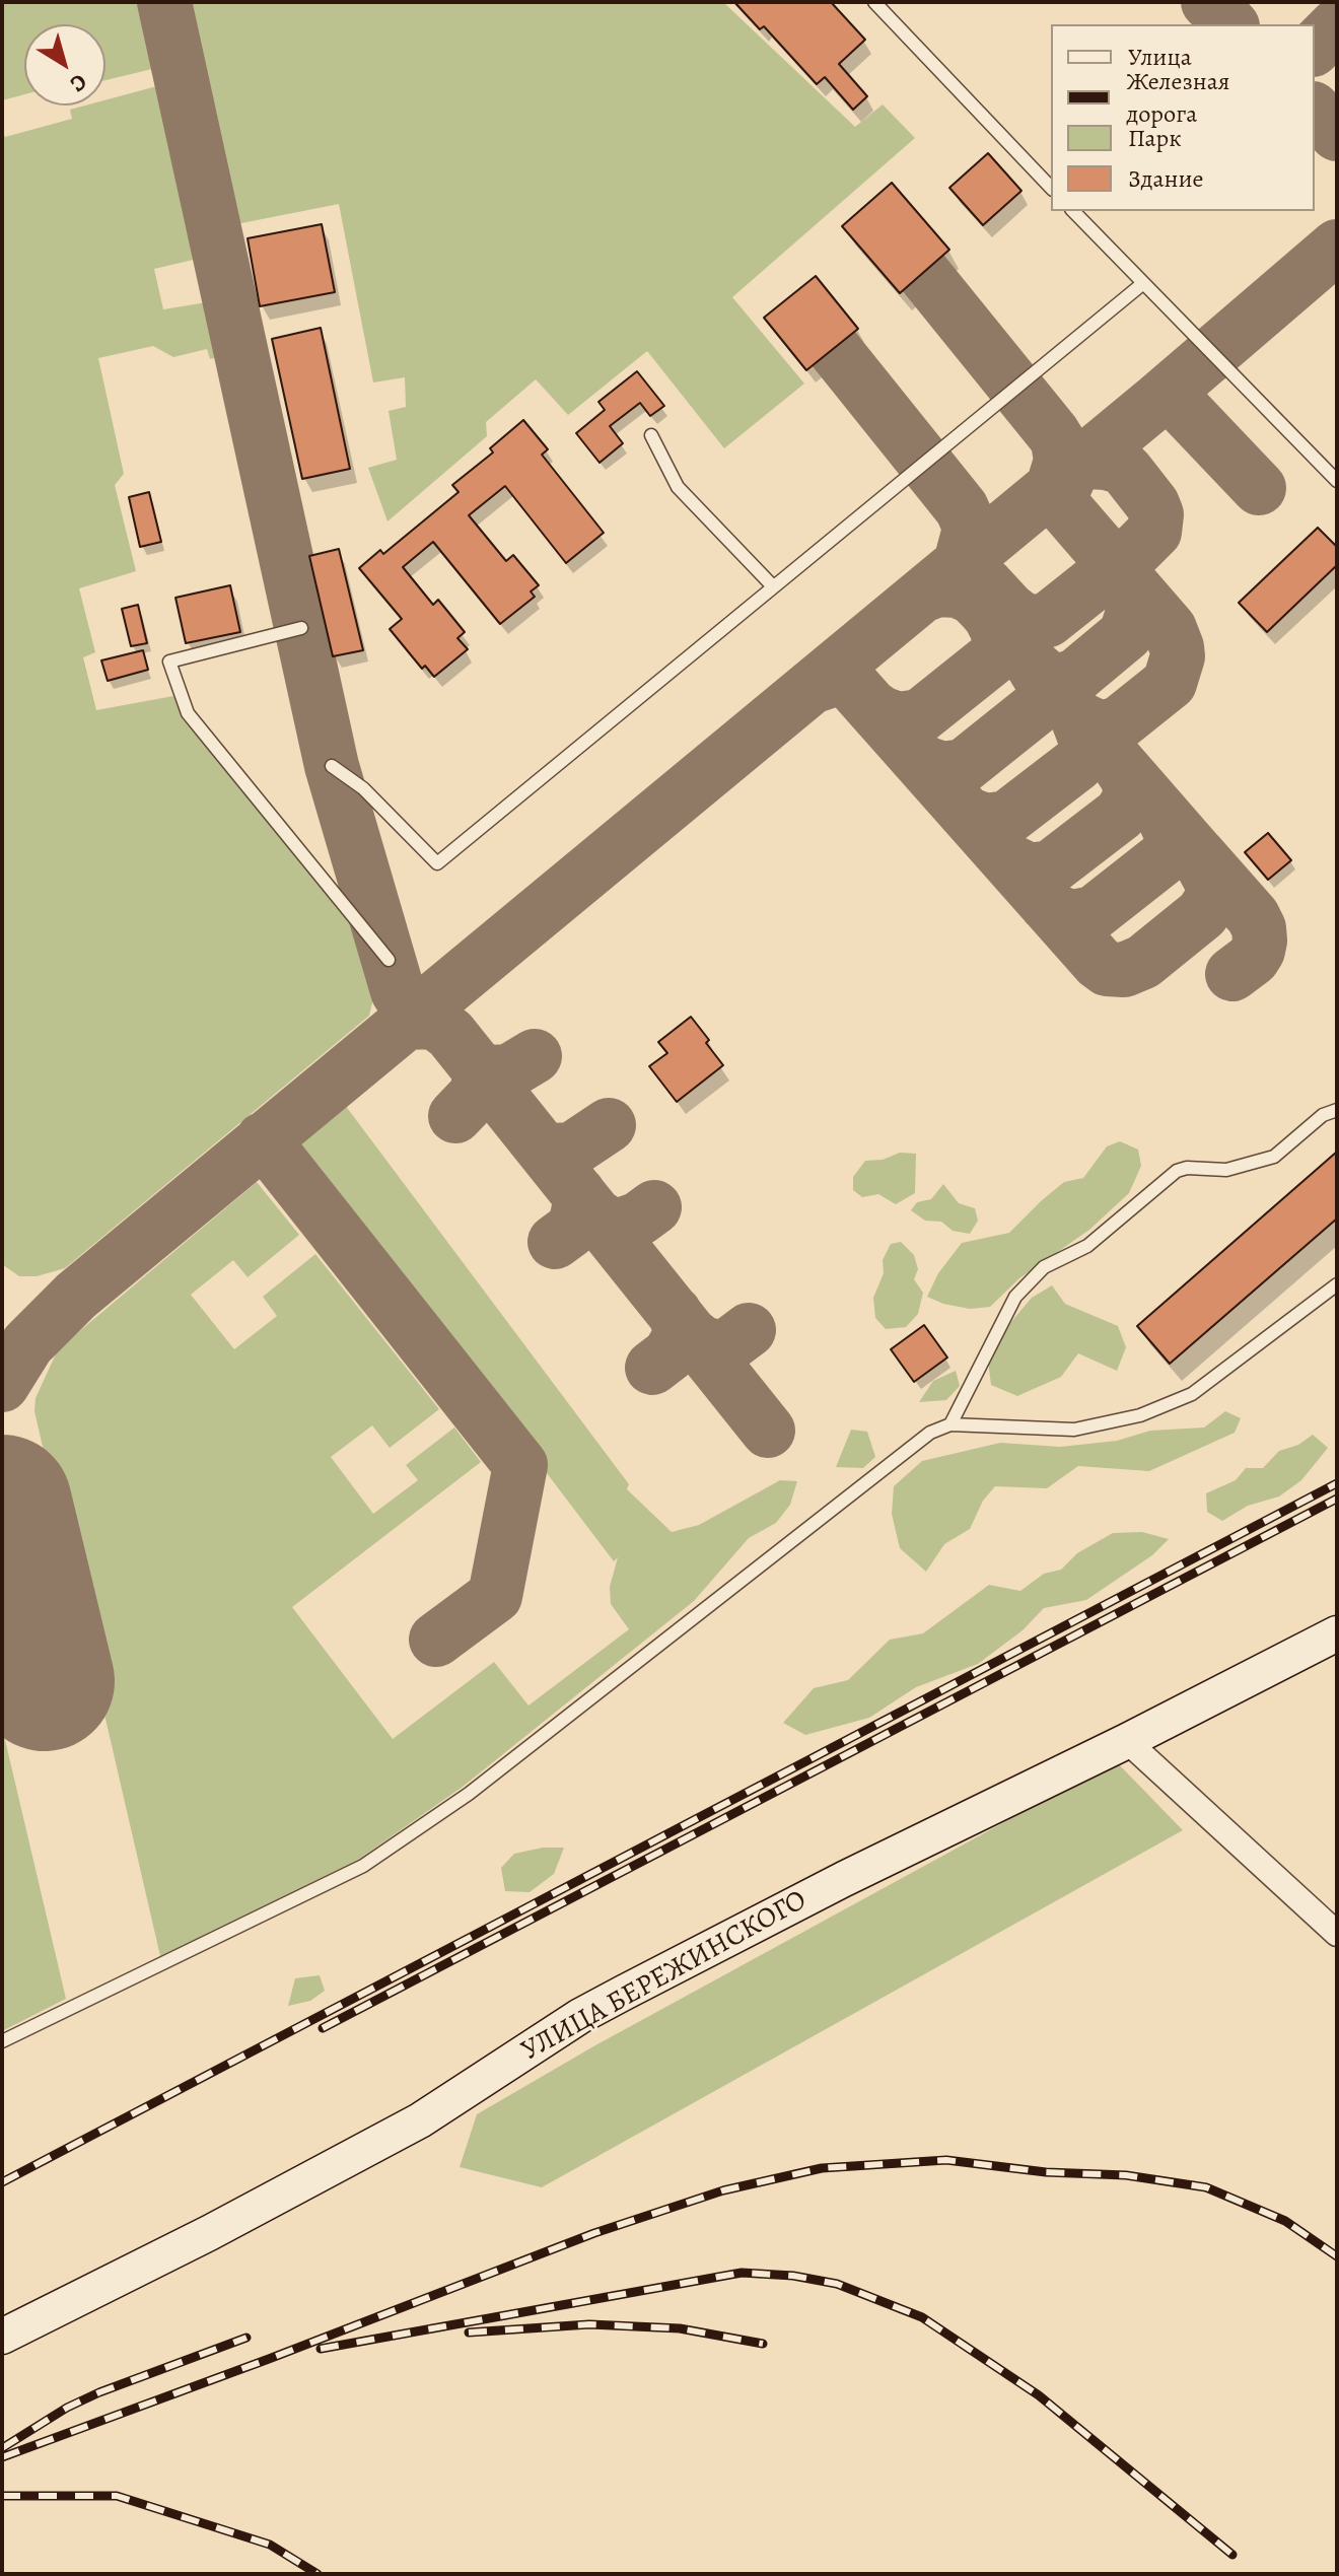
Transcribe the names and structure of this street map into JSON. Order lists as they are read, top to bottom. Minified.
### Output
{"streets":{"main road":["УЛИЦА БЕРЕЖИНСКОГО"]},"legend":["Улица","Железная дорога","Парк","Здание"],"north":"bottom right"}
